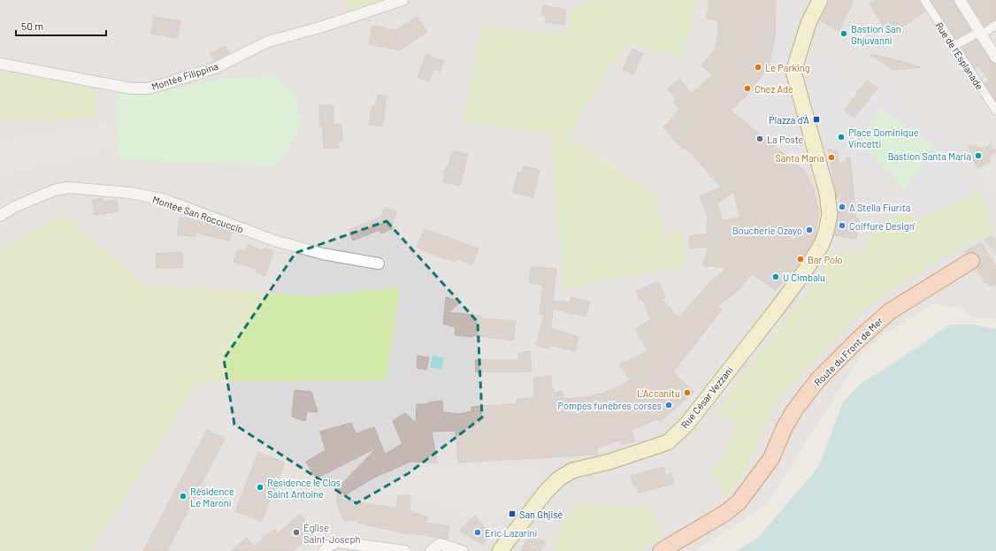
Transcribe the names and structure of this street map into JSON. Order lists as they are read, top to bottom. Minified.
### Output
{"streets":{"main road":["Route du Front de Mer","Rue César Vezzani"],"street":["Rue de l'Esplanade","Montée Filippina","Montée San Roccuccio"]},"places":{"other":["Bastion San Ghjuvanni","Le Parking","Chez Ade","Place Dominique Vincetti","La Poste","Bastion Santa Maria","Santa Maria","A Stella Fiurita","Coiffure Design'","Boucherie Ozayo","Bar Polo","U Cimbalu","L'Accanitu","Pompes funèbres corses","Résidence le Clos Saint Antoine","Résidence Le Maroni","Église Saint-Joseph","Eric Lazarini"],"transit":["Piazza d'À","San Ghjisè"]},"scale_bar":"50 m"}
